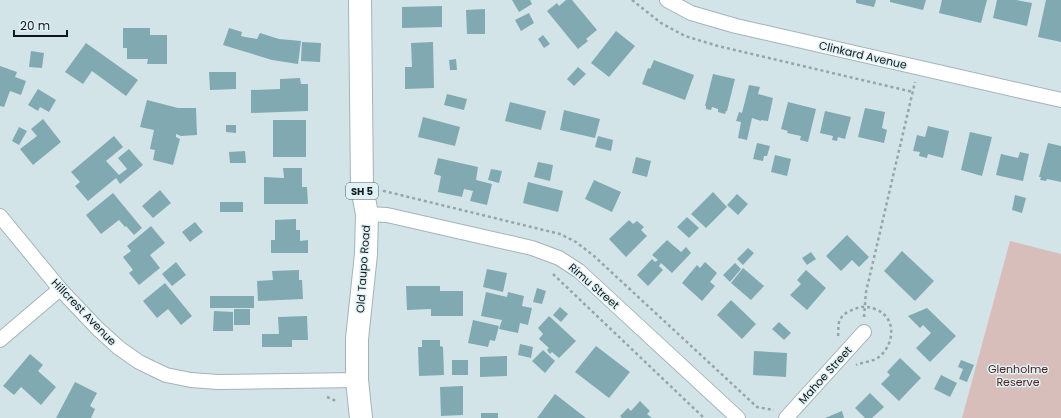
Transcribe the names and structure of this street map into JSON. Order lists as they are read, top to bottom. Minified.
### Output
{"streets":{"highway":["SH 5","Old Taupo Road"],"street":["Clinkard Avenue","Rimu Street","Hillcrest Avenue","Mahoe Street"]},"crossings":[["Old Taupo Road","Rimu Street"],["Old Taupo Road","Hillcrest Avenue"]],"parks":["Glenholme Reserve"],"scale_bar":"20 m"}
